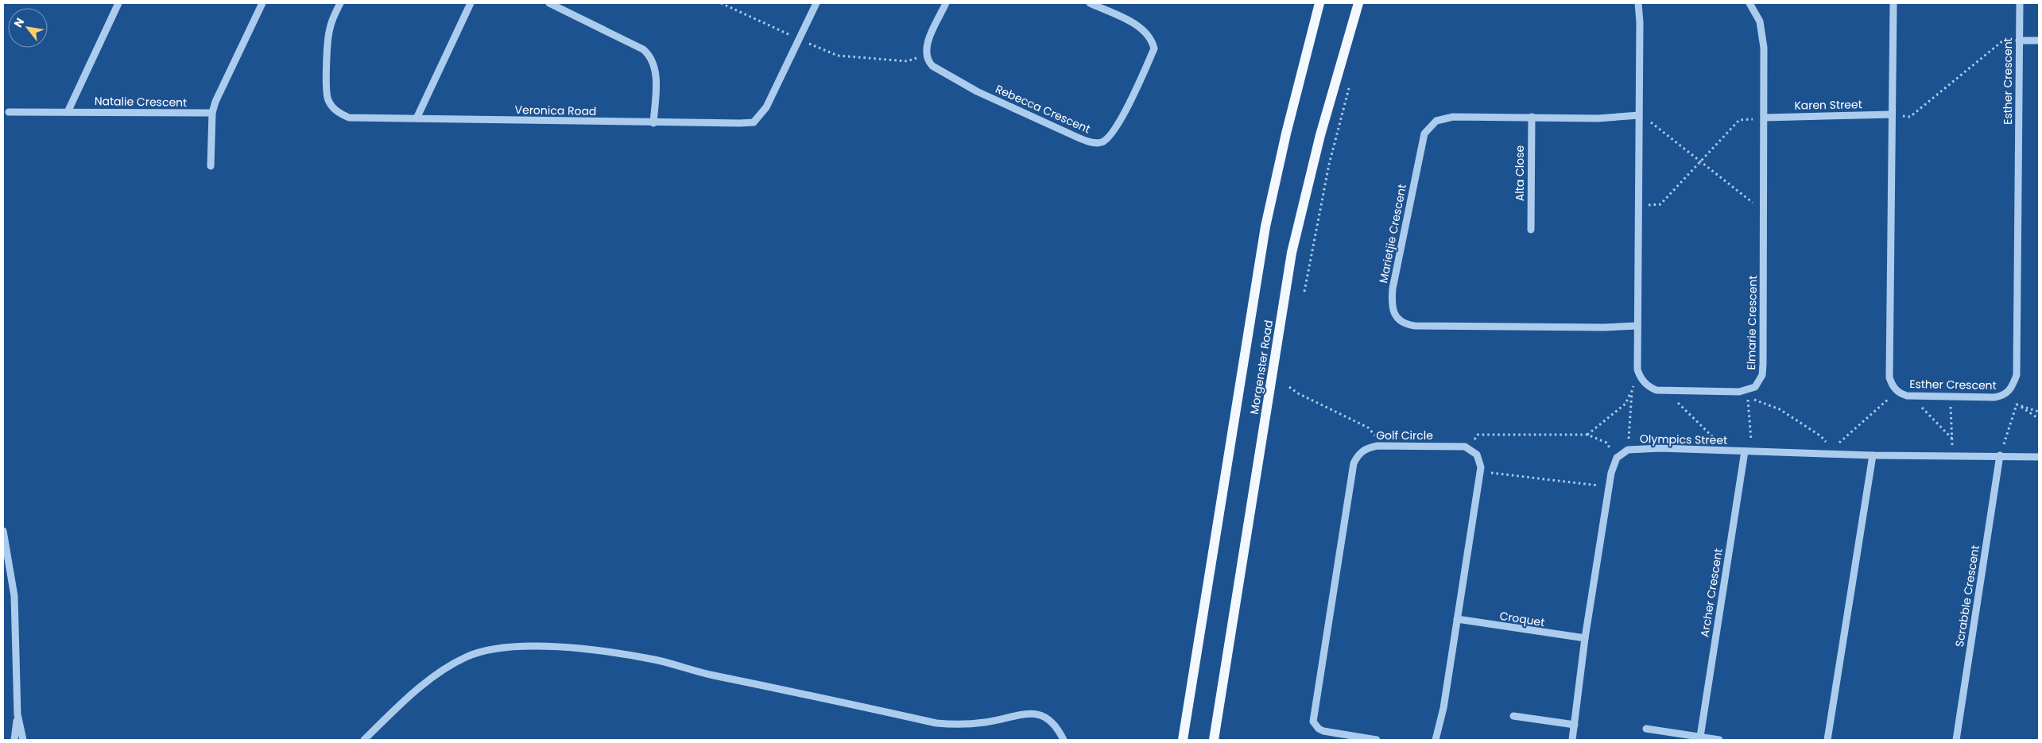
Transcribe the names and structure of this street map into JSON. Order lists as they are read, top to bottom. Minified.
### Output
{"streets":{"main road":["Morgenster Road"],"street":["Esther Crescent","Natalie Crescent","Karen Street","Rebecca Crescent","Veronica Road","Alta Close","Marietjie Crescent","Elmarie Crescent","Golf Circle","Olympics Street","Archer Crescent","Scrabble Crescent","Croquet"]},"crossings":[["Esther Crescent","Karen Street"],["Karen Street","Elmarie Crescent"],["Alta Close","Marietjie Crescent"],["Olympics Street","Archer Crescent"],["Olympics Street","Scrabble Crescent"]],"north":"top left"}
